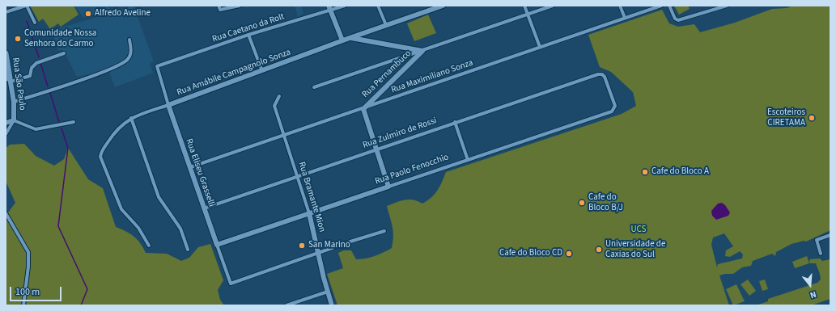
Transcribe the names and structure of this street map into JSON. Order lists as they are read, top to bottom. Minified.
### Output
{"streets":{"main road":["Rua São Paulo"],"street":["Rua Caetano da Rolt","Rua Amábile Campagnolo Sonza","Rua Pernambuco","Rua Maximiliano Sonza","Rua Zulmiro de Rossi","Rua Paolo Fenocchio","Rua Eliseu Grasselli","Rua Bramante Mion"]},"crossings":[["Rua Caetano da Rolt","Rua Eliseu Grasselli"],["Rua Amábile Campagnolo Sonza","Rua Eliseu Grasselli"],["Rua Pernambuco","Rua Maximiliano Sonza"],["Rua Maximiliano Sonza","Rua Eliseu Grasselli"],["Rua Maximiliano Sonza","Rua Bramante Mion"],["Rua Zulmiro de Rossi","Rua Paolo Fenocchio"],["Rua Zulmiro de Rossi","Rua Eliseu Grasselli"],["Rua Zulmiro de Rossi","Rua Bramante Mion"],["Rua Paolo Fenocchio","Rua Eliseu Grasselli"],["Rua Paolo Fenocchio","Rua Bramante Mion"],["Rua Eliseu Grasselli","Rua Bramante Mion"]],"parks":["UCS"],"places":["Alfredo Aveline","Comunidade Nossa Senhora do Carmo","Escoteiros CIRETAMA","Cafe do Bloco A","Cafe do Bloco B/J","San Marino","Universidade de Caxias do Sul","Cafe do Bloco CD"],"scale_bar":"100 m","north":"bottom"}
